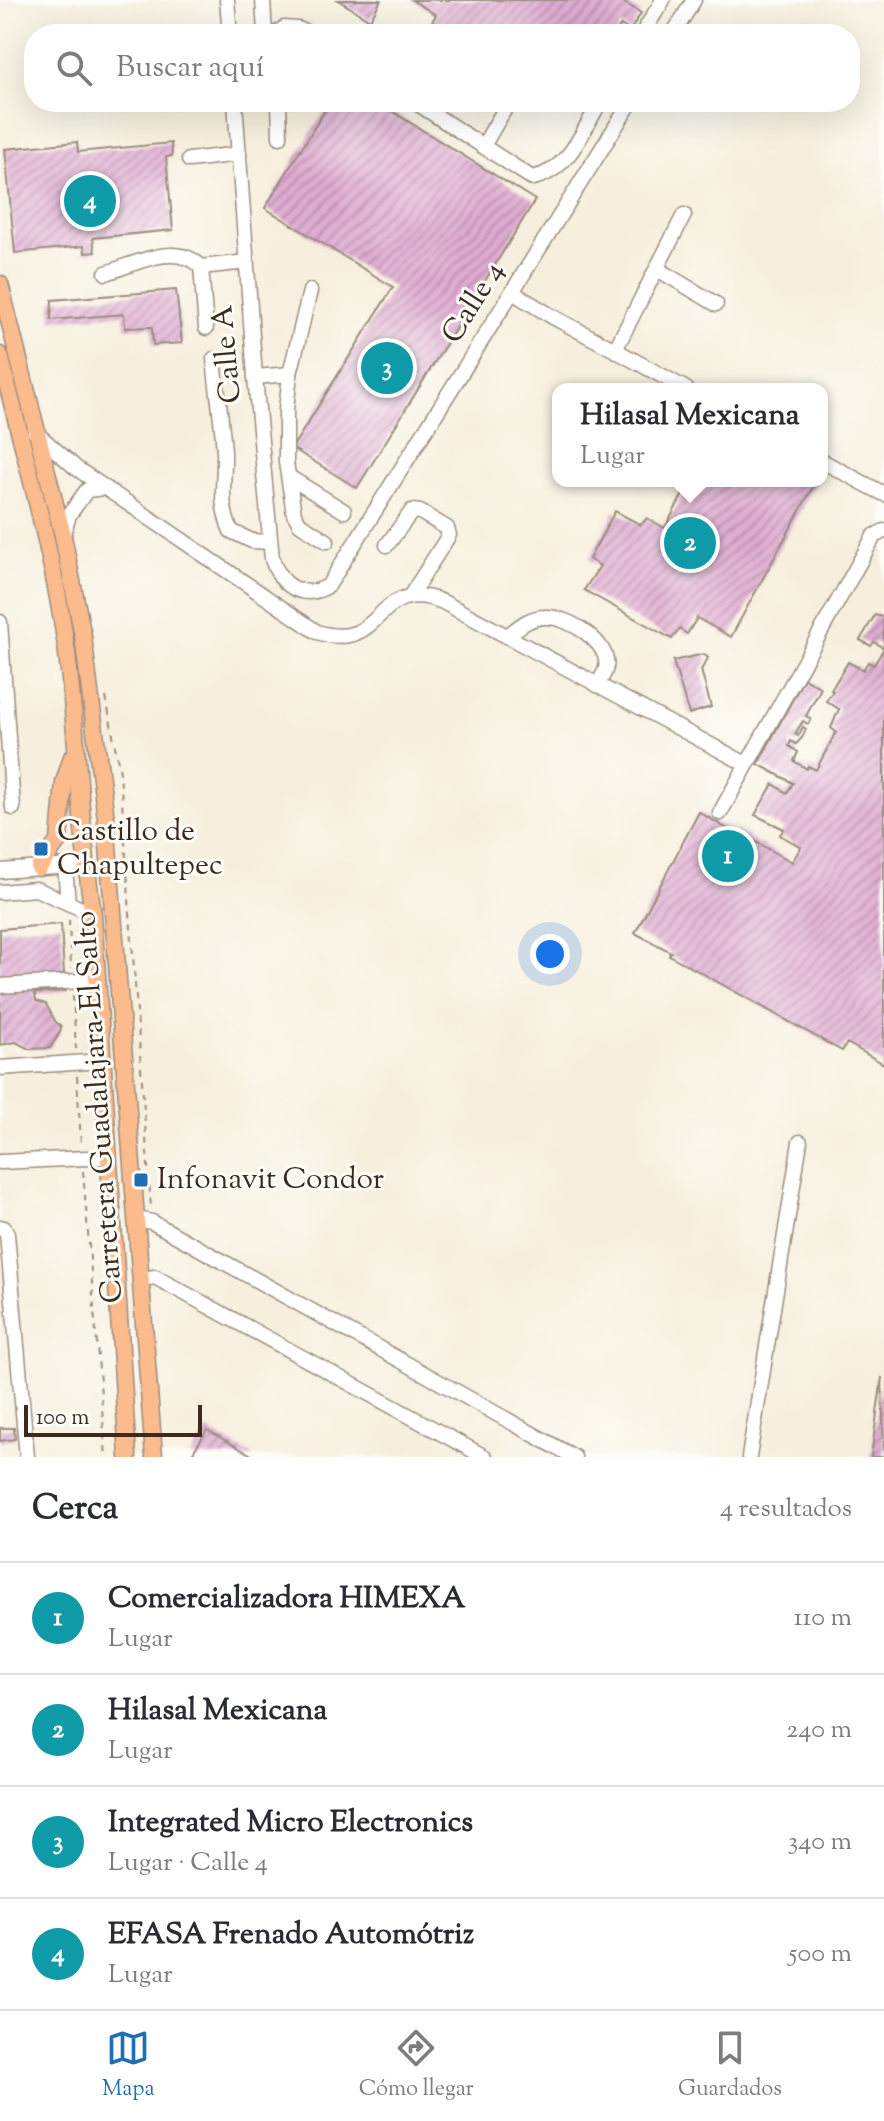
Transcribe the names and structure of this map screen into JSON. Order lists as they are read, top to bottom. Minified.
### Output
{"streets":{"main road":["Carretera Guadalajara-El Salto"],"street":["Calle 4","Calle A"]},"crossings":[["Calle 4","Calle A"]],"places":{"transit":["Castillo de Chapultepec","Infonavit Condor"]},"scale_bar":"100 m","page":{"search":"Buscar aquí","pins":["4","3","2","1"],"popup":["Hilasal Mexicana","Lugar"],"scale":"100 m","heading":["Cerca","4 resultados"],"list":[{"mark":"1","name":"Comercializadora HIMEXA","note":"Lugar","value":"110 m"},{"mark":"2","name":"Hilasal Mexicana","note":"Lugar","value":"240 m"},{"mark":"3","name":"Integrated Micro Electronics","note":"Lugar · Calle 4","value":"340 m"},{"mark":"4","name":"EFASA Frenado Automótriz","note":"Lugar","value":"500 m"}],"nav":["Mapa","Cómo llegar","Guardados"]}}
